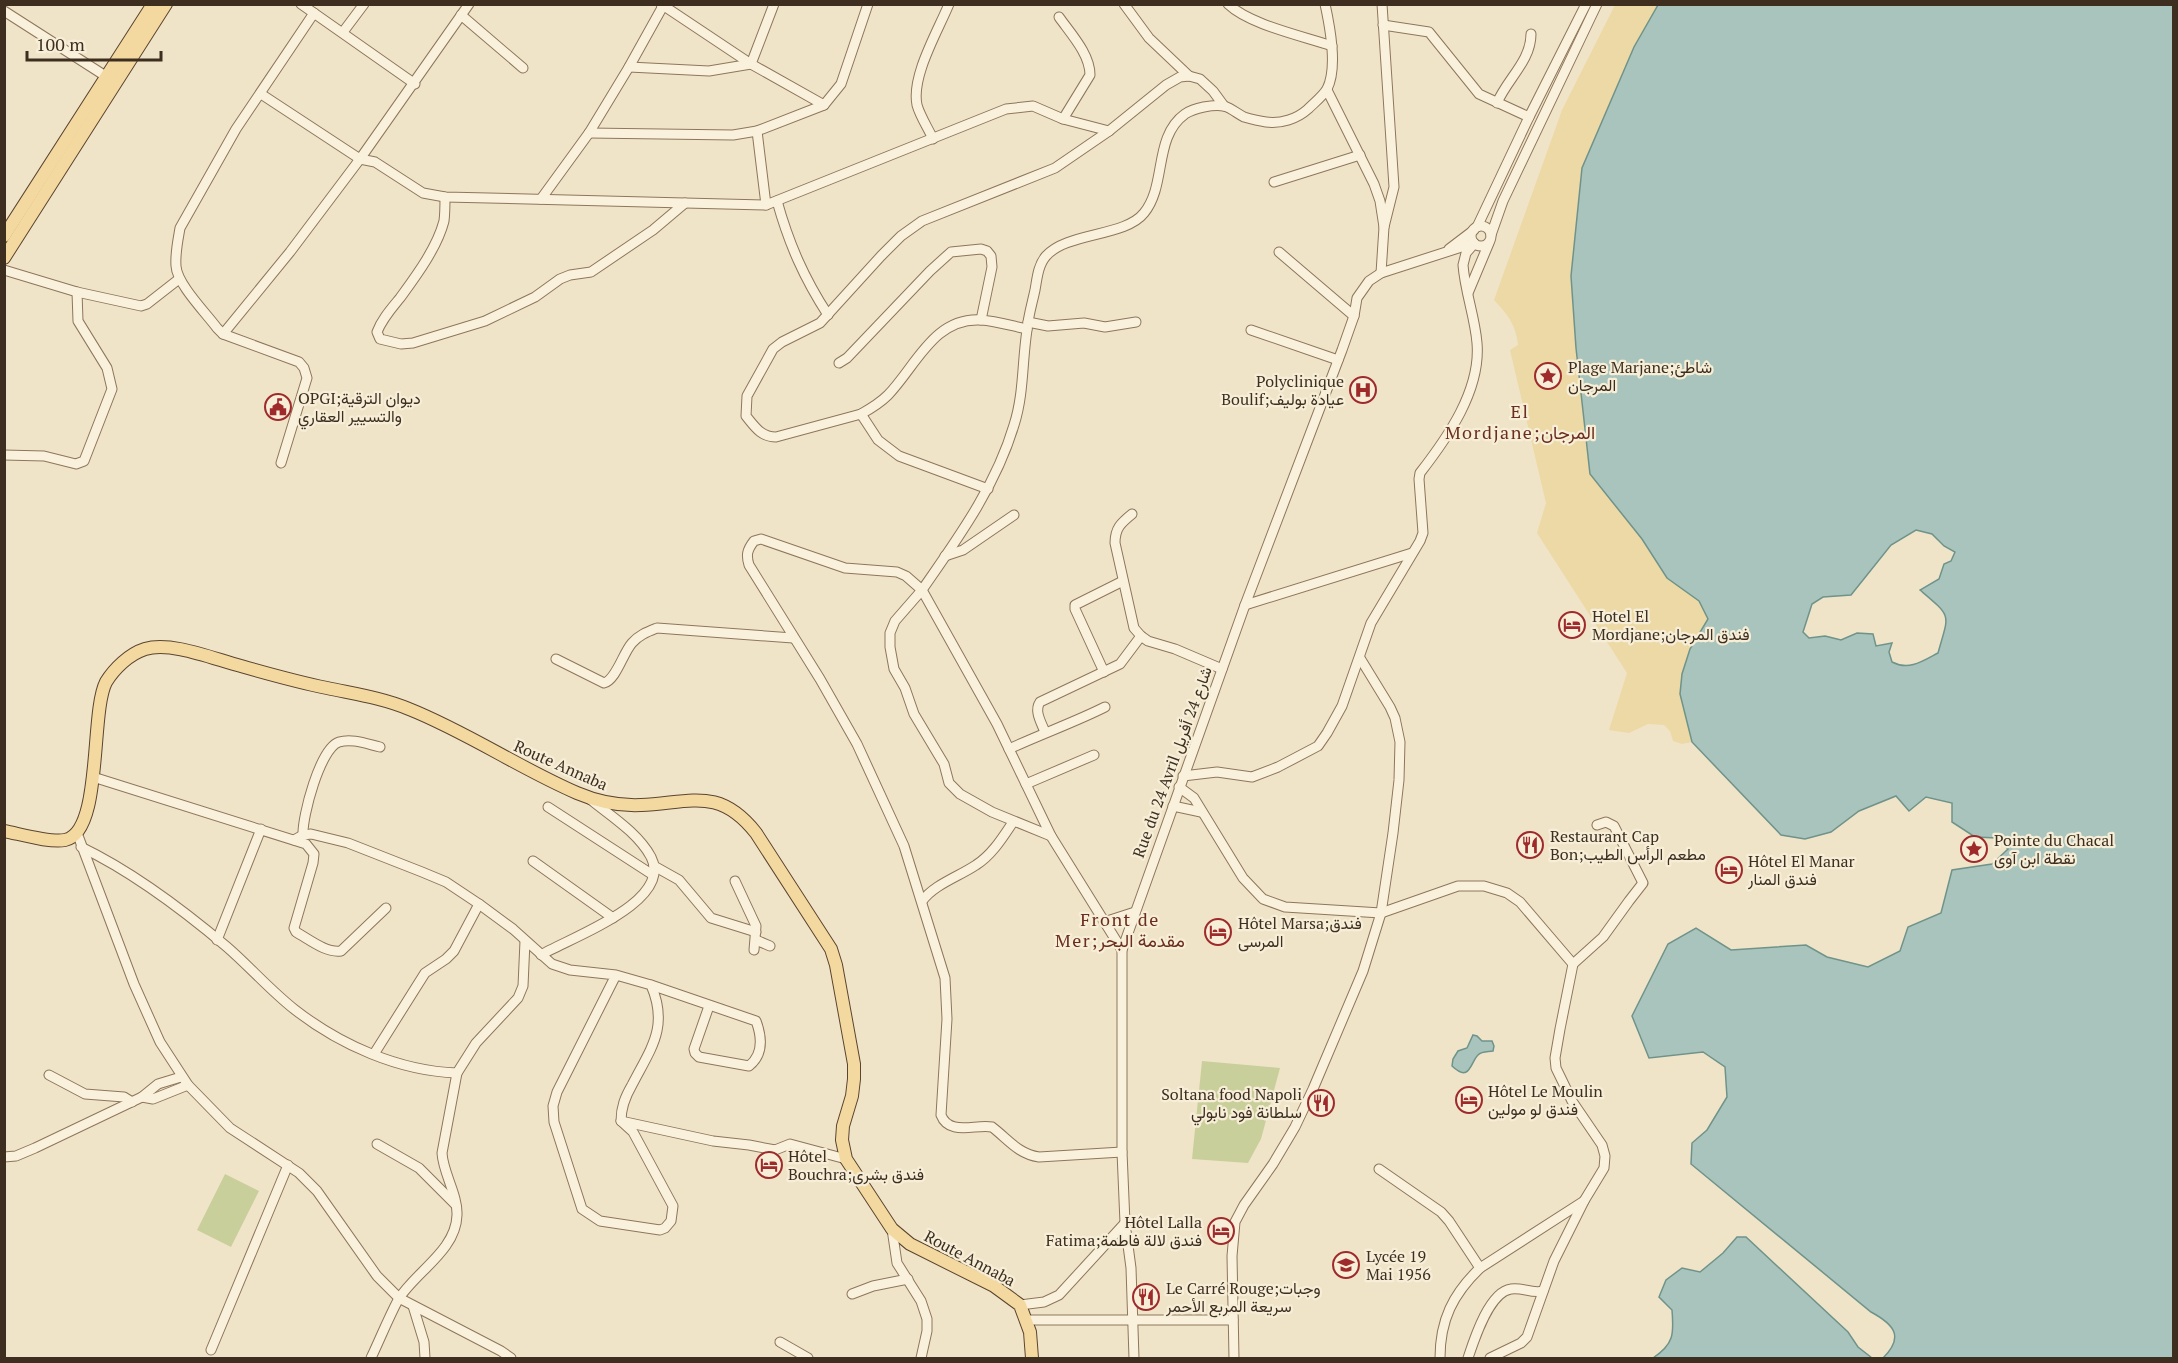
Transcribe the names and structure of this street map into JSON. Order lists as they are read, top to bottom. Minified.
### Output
{"streets":{"main road":["Route Annaba"],"street":["Rue du 24 Avril شارع 24 أفريل"]},"districts":["El Mordjane;المرجان","Front de Mer;مقدمة البحر"],"places":{"place":["Plage Marjane;شاطئ المرجان","Pointe du Chacal نقطة ابن آوى"],"hospital":["Polyclinique Boulif;عيادة بوليف"],"public building":["OPGI;ديوان الترقية والتسيير العقاري"],"hotel":["Hotel El Mordjane;فندق المرجان","Hôtel El Manar فندق المنار","Hôtel Marsa;فندق المرسى","Hôtel Le Moulin فندق لو مولين","Hôtel Bouchra;فندق بشرى","Hôtel Lalla Fatima;فندق لالة فاطمة"],"restaurant":["Restaurant Cap Bon;مطعم الرأس الطيب","Soltana food Napoli سلطانة فود نابولي","Le Carré Rouge;وجبات سريعة المربع الأحمر"],"school or university":["Lycée 19 Mai 1956"]},"scale_bar":"100 m"}
